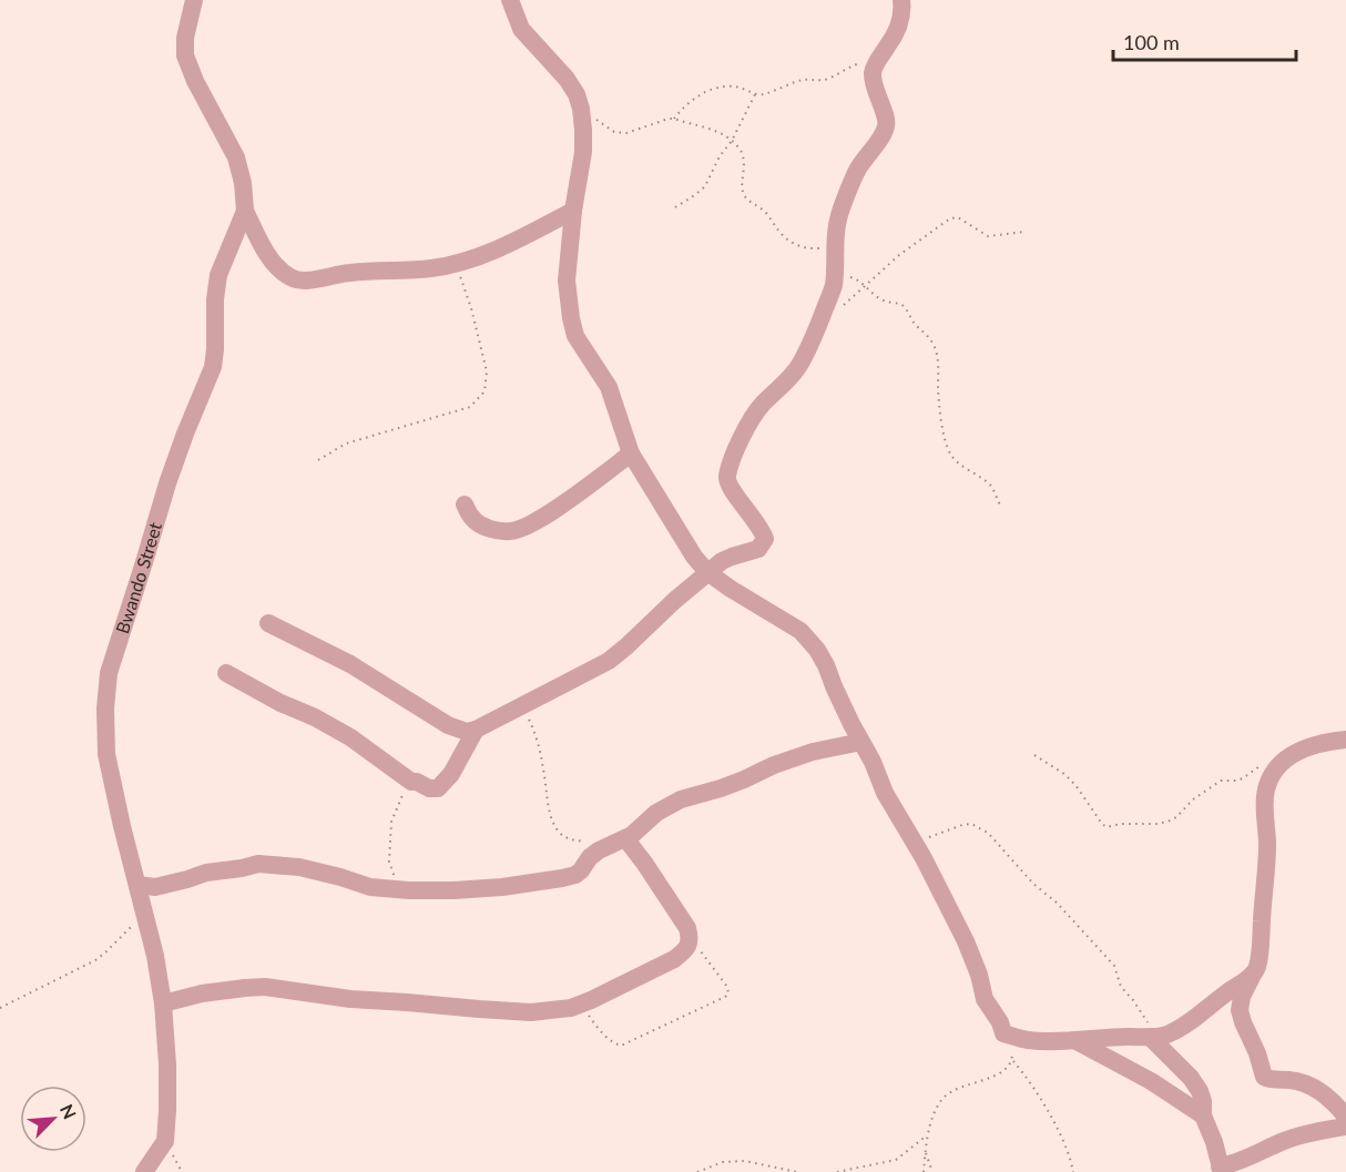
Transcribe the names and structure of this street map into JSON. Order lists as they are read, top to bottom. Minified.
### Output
{"streets":{"street":["Bwando Street"]},"scale_bar":"100 m","north":"top right"}
